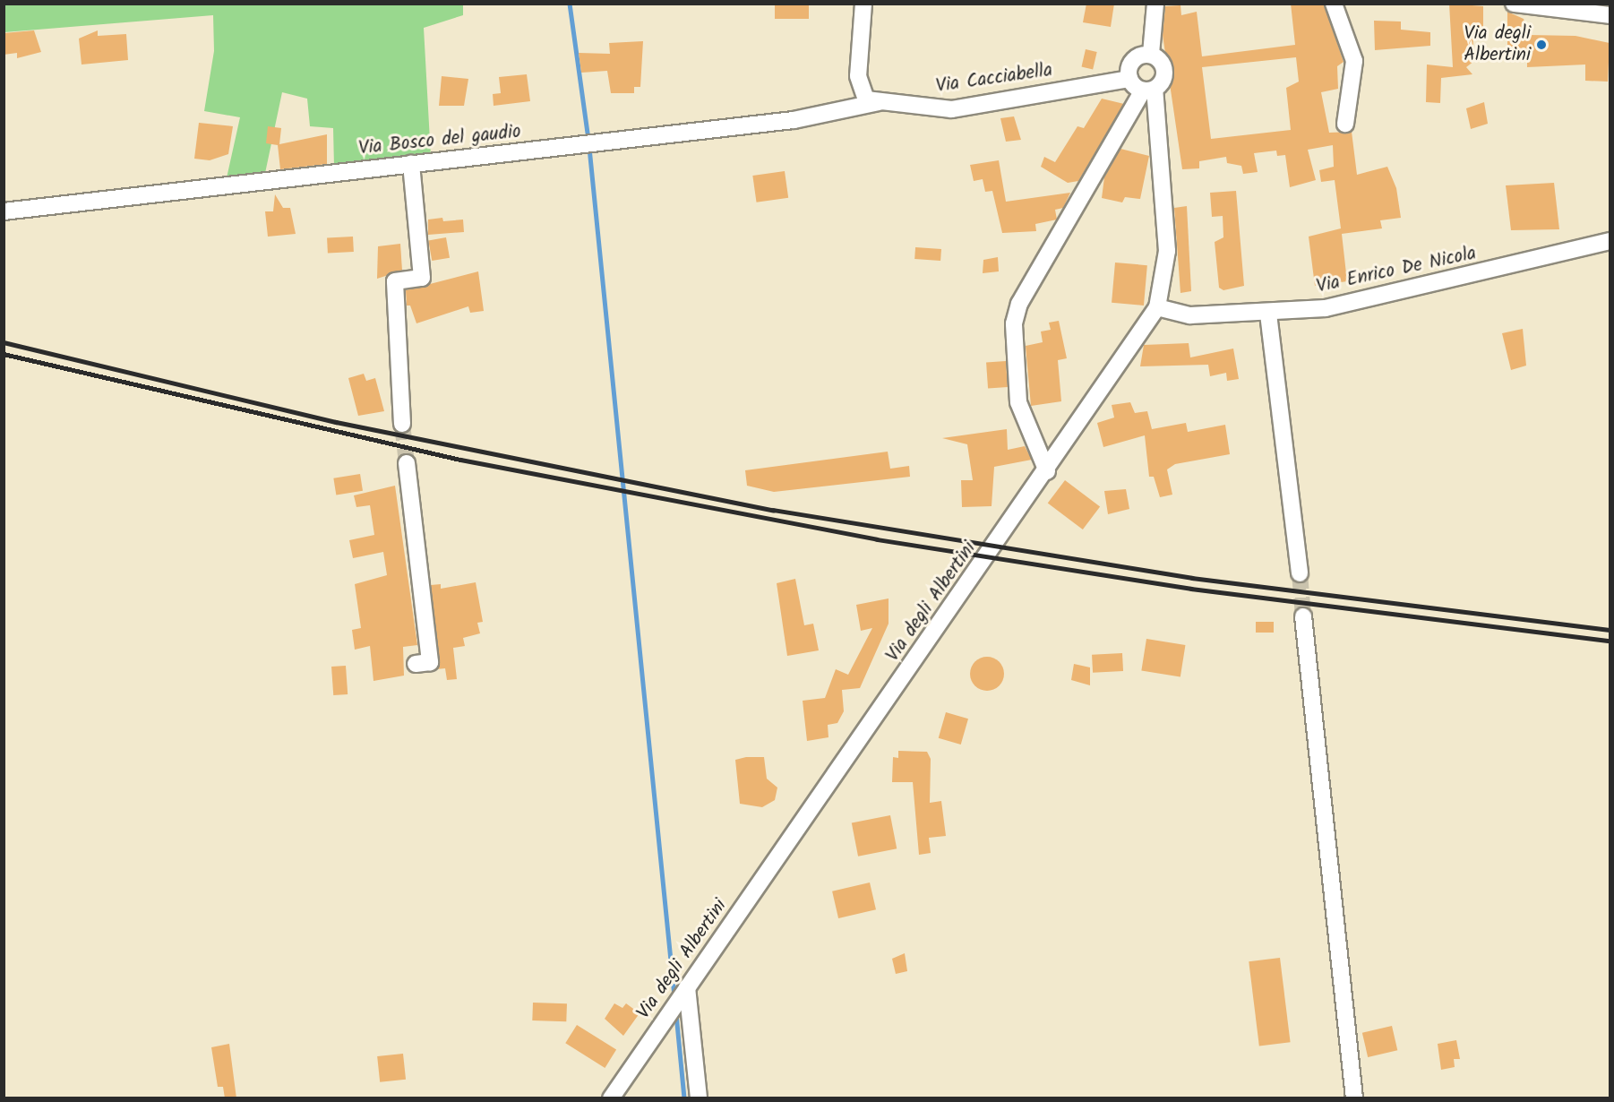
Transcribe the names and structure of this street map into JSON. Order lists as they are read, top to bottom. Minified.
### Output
{"streets":{"street":["Via Cacciabella","Via Bosco del gaudio","Via Enrico De Nicola","Via degli Albertini"]},"crossings":[["Via Cacciabella","Via Bosco del gaudio"],["Via Cacciabella","Via degli Albertini"],["Via Enrico De Nicola","Via degli Albertini"]],"places":["Via degli Albertini"]}
